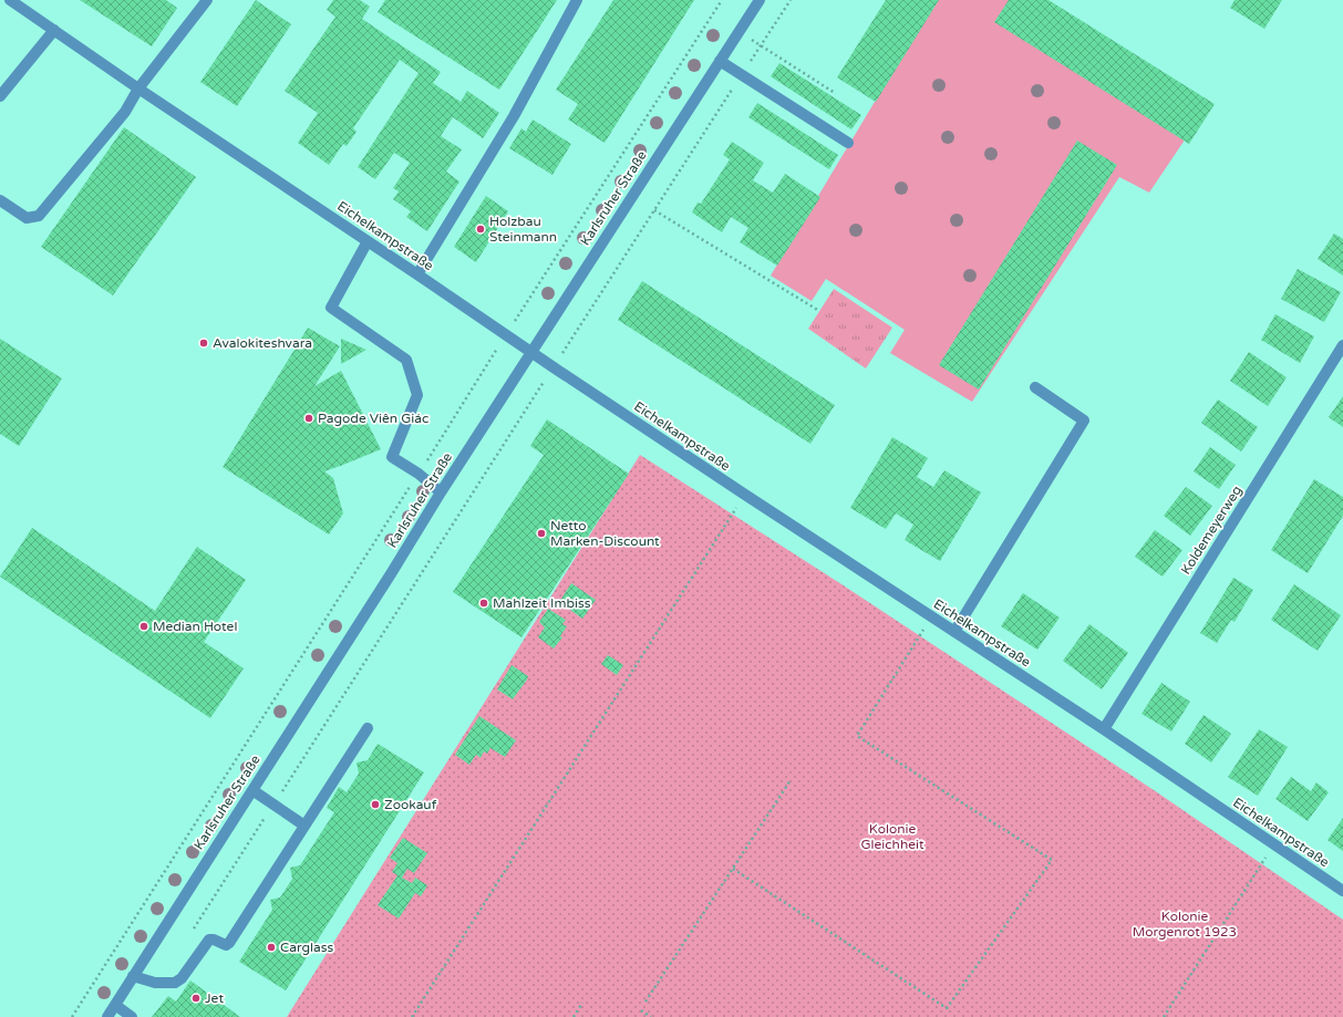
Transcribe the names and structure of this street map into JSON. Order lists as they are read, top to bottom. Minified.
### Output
{"streets":{"street":["Karlsruher Straße","Eichelkampstraße","Koldemeyerweg"]},"crossings":[["Karlsruher Straße","Eichelkampstraße"],["Eichelkampstraße","Koldemeyerweg"]],"parks":["Kolonie Gleichheit","Kolonie Morgenrot 1923"],"places":["Holzbau Steinmann","Avalokiteshvara","Pagode Viên Giác","Netto Marken-Discount","Mahlzeit Imbiss","Median Hotel","Zookauf","Carglass","Jet"]}
